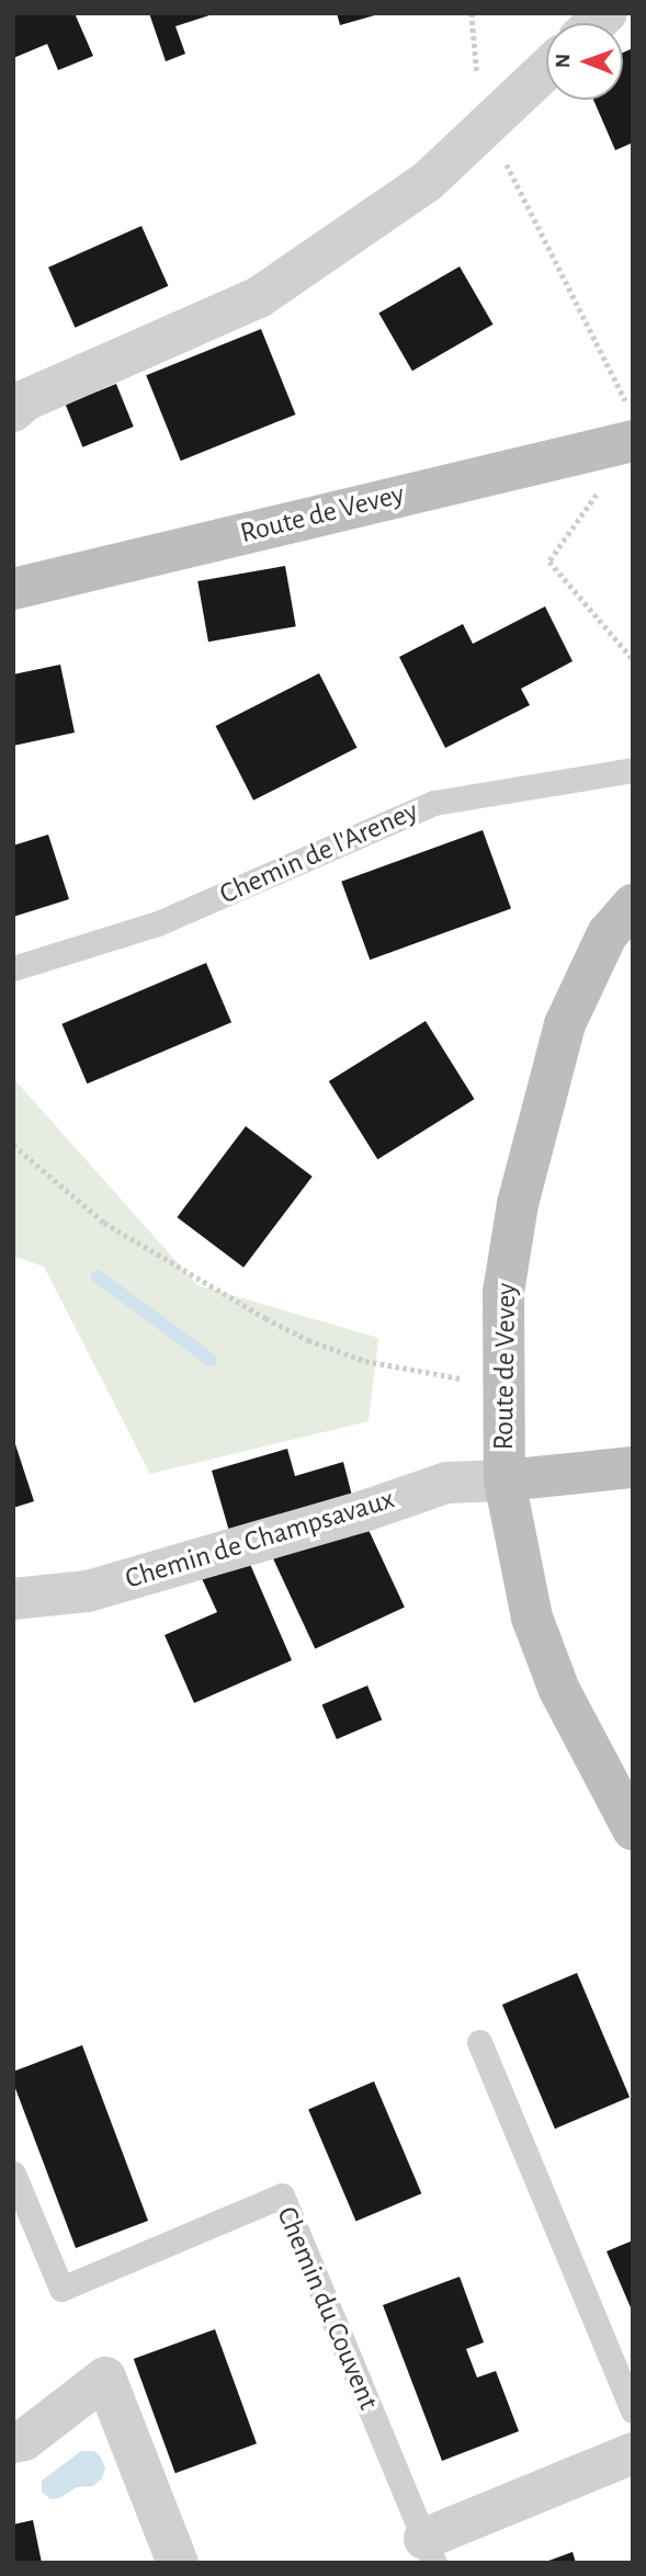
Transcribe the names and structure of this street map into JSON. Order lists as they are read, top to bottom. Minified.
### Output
{"streets":{"street":["Route de Vevey","Chemin de Champsavaux","Chemin du Couvent"],"lane":["Chemin de l'Areney"]},"crossings":[["Route de Vevey","Chemin de Champsavaux"]],"north":"left"}
